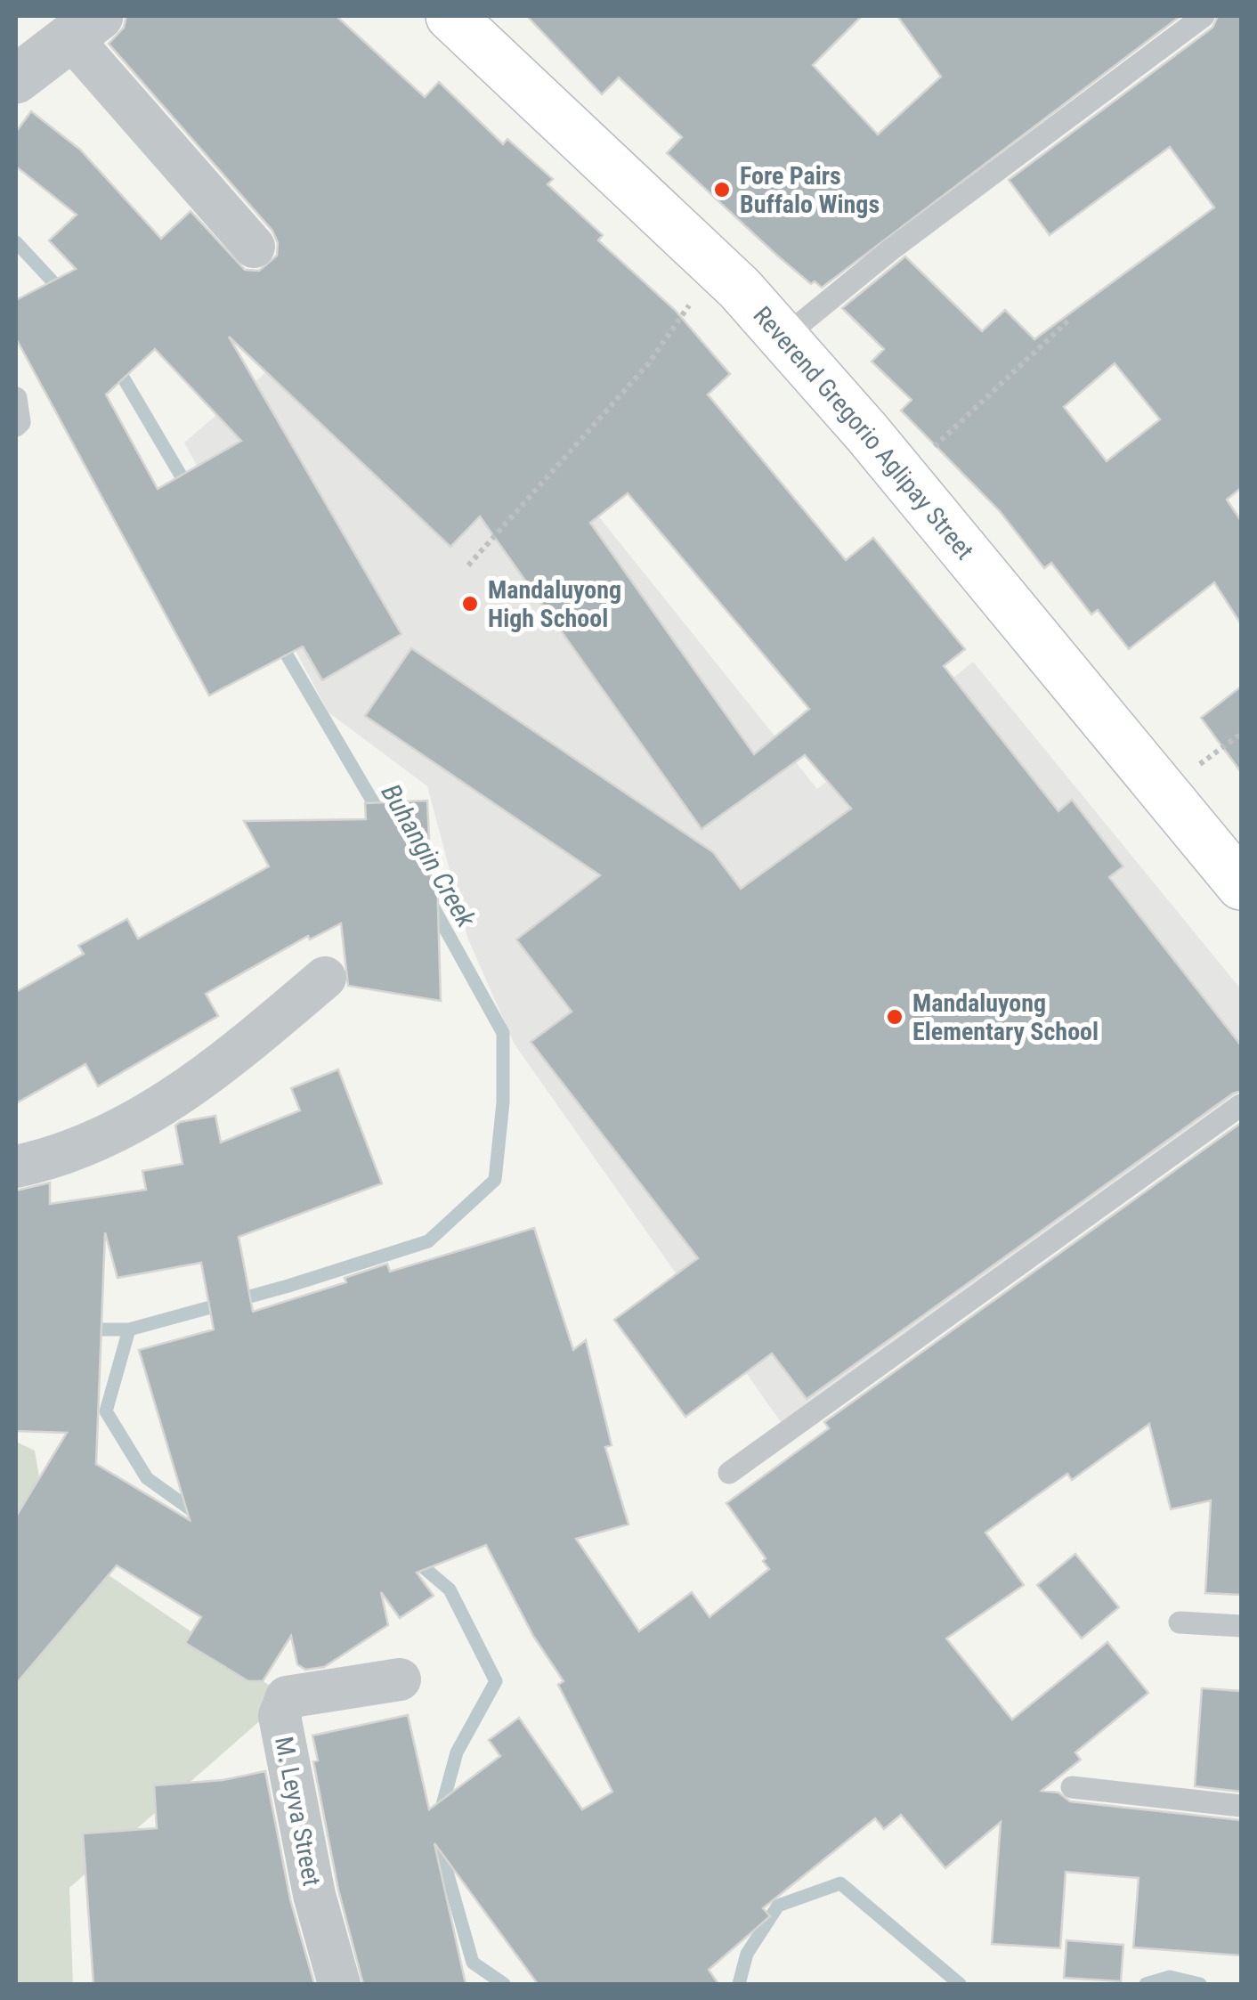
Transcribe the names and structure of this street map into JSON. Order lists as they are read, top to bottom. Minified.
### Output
{"streets":{"main road":["Reverend Gregorio Aglipay Street"],"street":["M. Leyva Street"]},"water":["Buhangin Creek"],"places":["Fore Pairs Buffalo Wings","Mandaluyong High School","Mandaluyong Elementary School"]}
